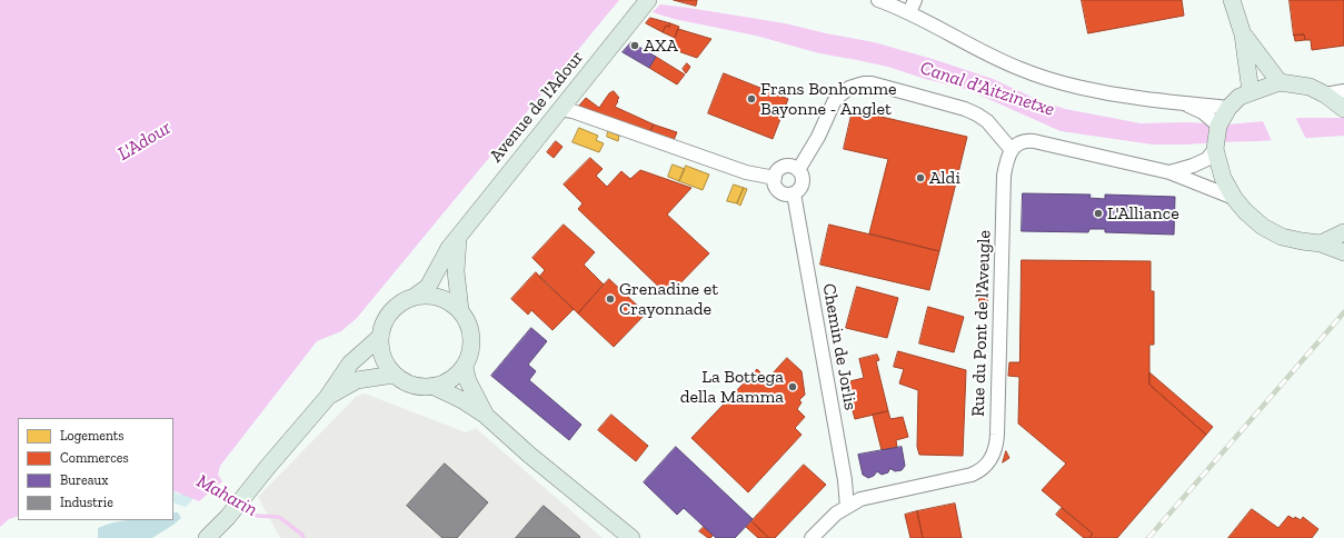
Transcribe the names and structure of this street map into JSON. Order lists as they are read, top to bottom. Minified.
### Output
{"streets":{"main road":["Avenue de l'Adour"],"street":["Rue du Pont de l'Aveugle","Chemin de Jorlis"]},"crossings":[["Rue du Pont de l'Aveugle","Chemin de Jorlis"]],"water":["Canal d'Aitzinetxe","L'Adour","Maharin"],"places":["AXA","Frans Bonhomme Bayonne - Anglet","Aldi","L'Alliance","Grenadine et Crayonnade","La Bottega della Mamma"],"legend":["Logements","Commerces","Bureaux","Industrie"]}
